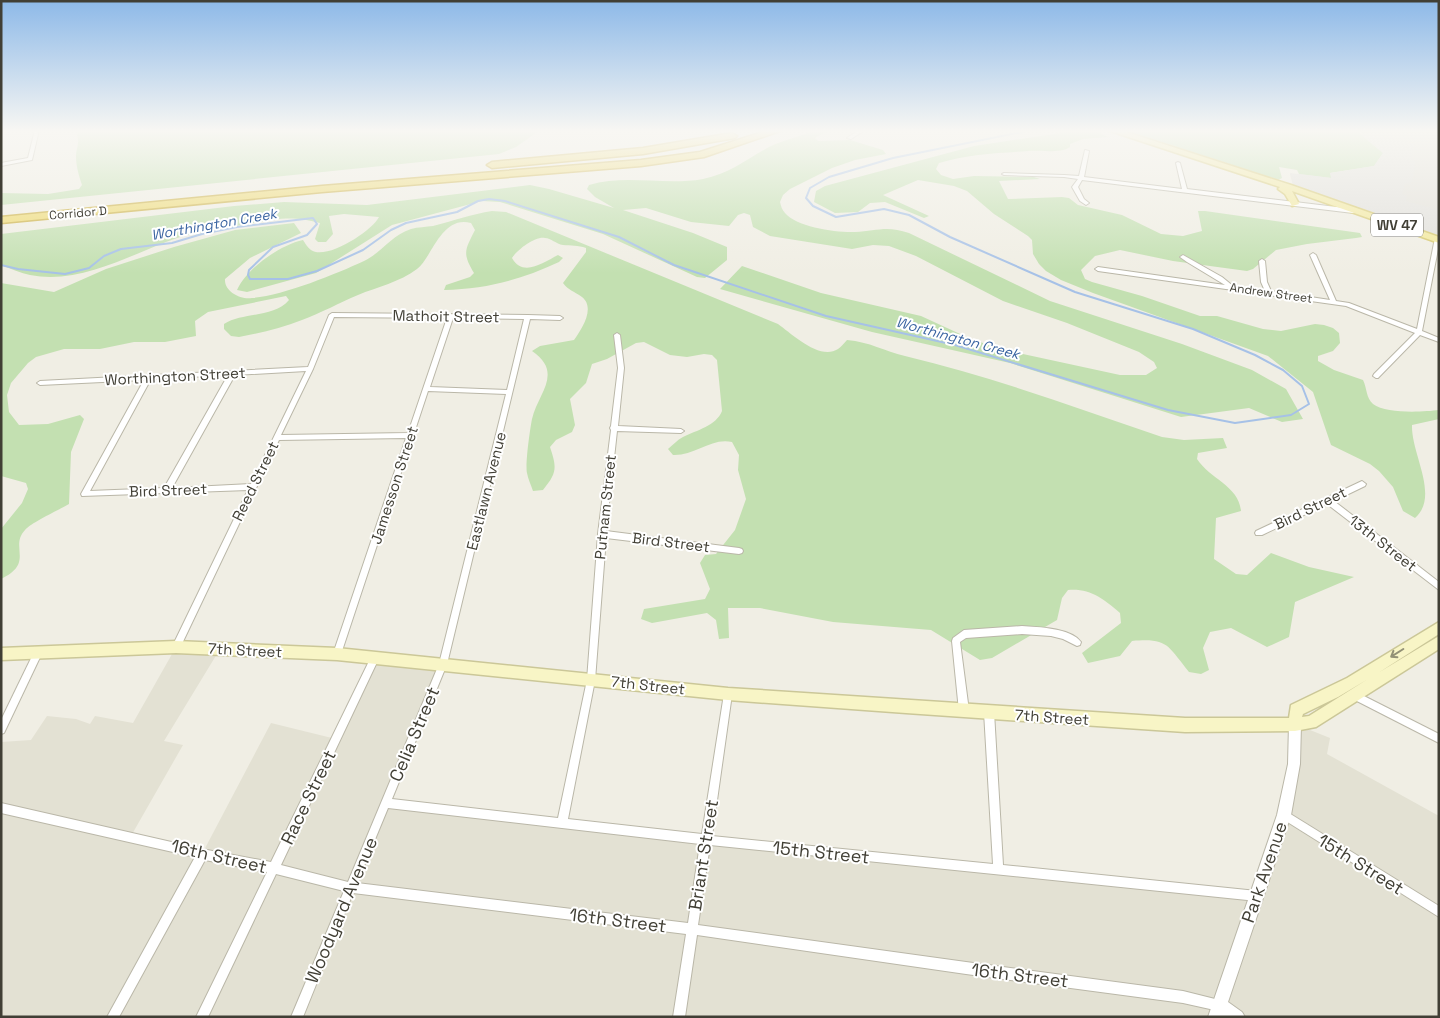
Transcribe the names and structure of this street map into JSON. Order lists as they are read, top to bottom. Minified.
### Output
{"streets":{"highway":["Corridor D"],"main road":["WV 47","7th Street"],"street":["Andrew Street","Mathoit Street","Worthington Street","Reed Street","Jamesson Street","Bird Street","Eastlawn Avenue","Putnam Street","13th Street","Celia Street","Race Street","15th Street","Briant Street","16th Street","Park Avenue","Woodyard Avenue"]},"crossings":[["Mathoit Street","Reed Street"],["Mathoit Street","Jamesson Street"],["Mathoit Street","Eastlawn Avenue"],["Worthington Street","Reed Street"],["Worthington Street","Bird Street"],["Reed Street","Bird Street"],["Reed Street","7th Street"],["Jamesson Street","7th Street"],["Bird Street","Putnam Street"],["Bird Street","13th Street"],["Eastlawn Avenue","7th Street"],["Eastlawn Avenue","Celia Street"],["Putnam Street","7th Street"],["Putnam Street","15th Street"],["7th Street","Celia Street"],["7th Street","Race Street"],["7th Street","Briant Street"],["7th Street","Park Avenue"],["Celia Street","15th Street"],["Celia Street","Woodyard Avenue"],["Race Street","16th Street"],["15th Street","Briant Street"],["15th Street","Park Avenue"],["15th Street","Woodyard Avenue"],["Briant Street","16th Street"],["16th Street","Park Avenue"],["16th Street","Woodyard Avenue"]],"water":["Worthington Creek"]}
